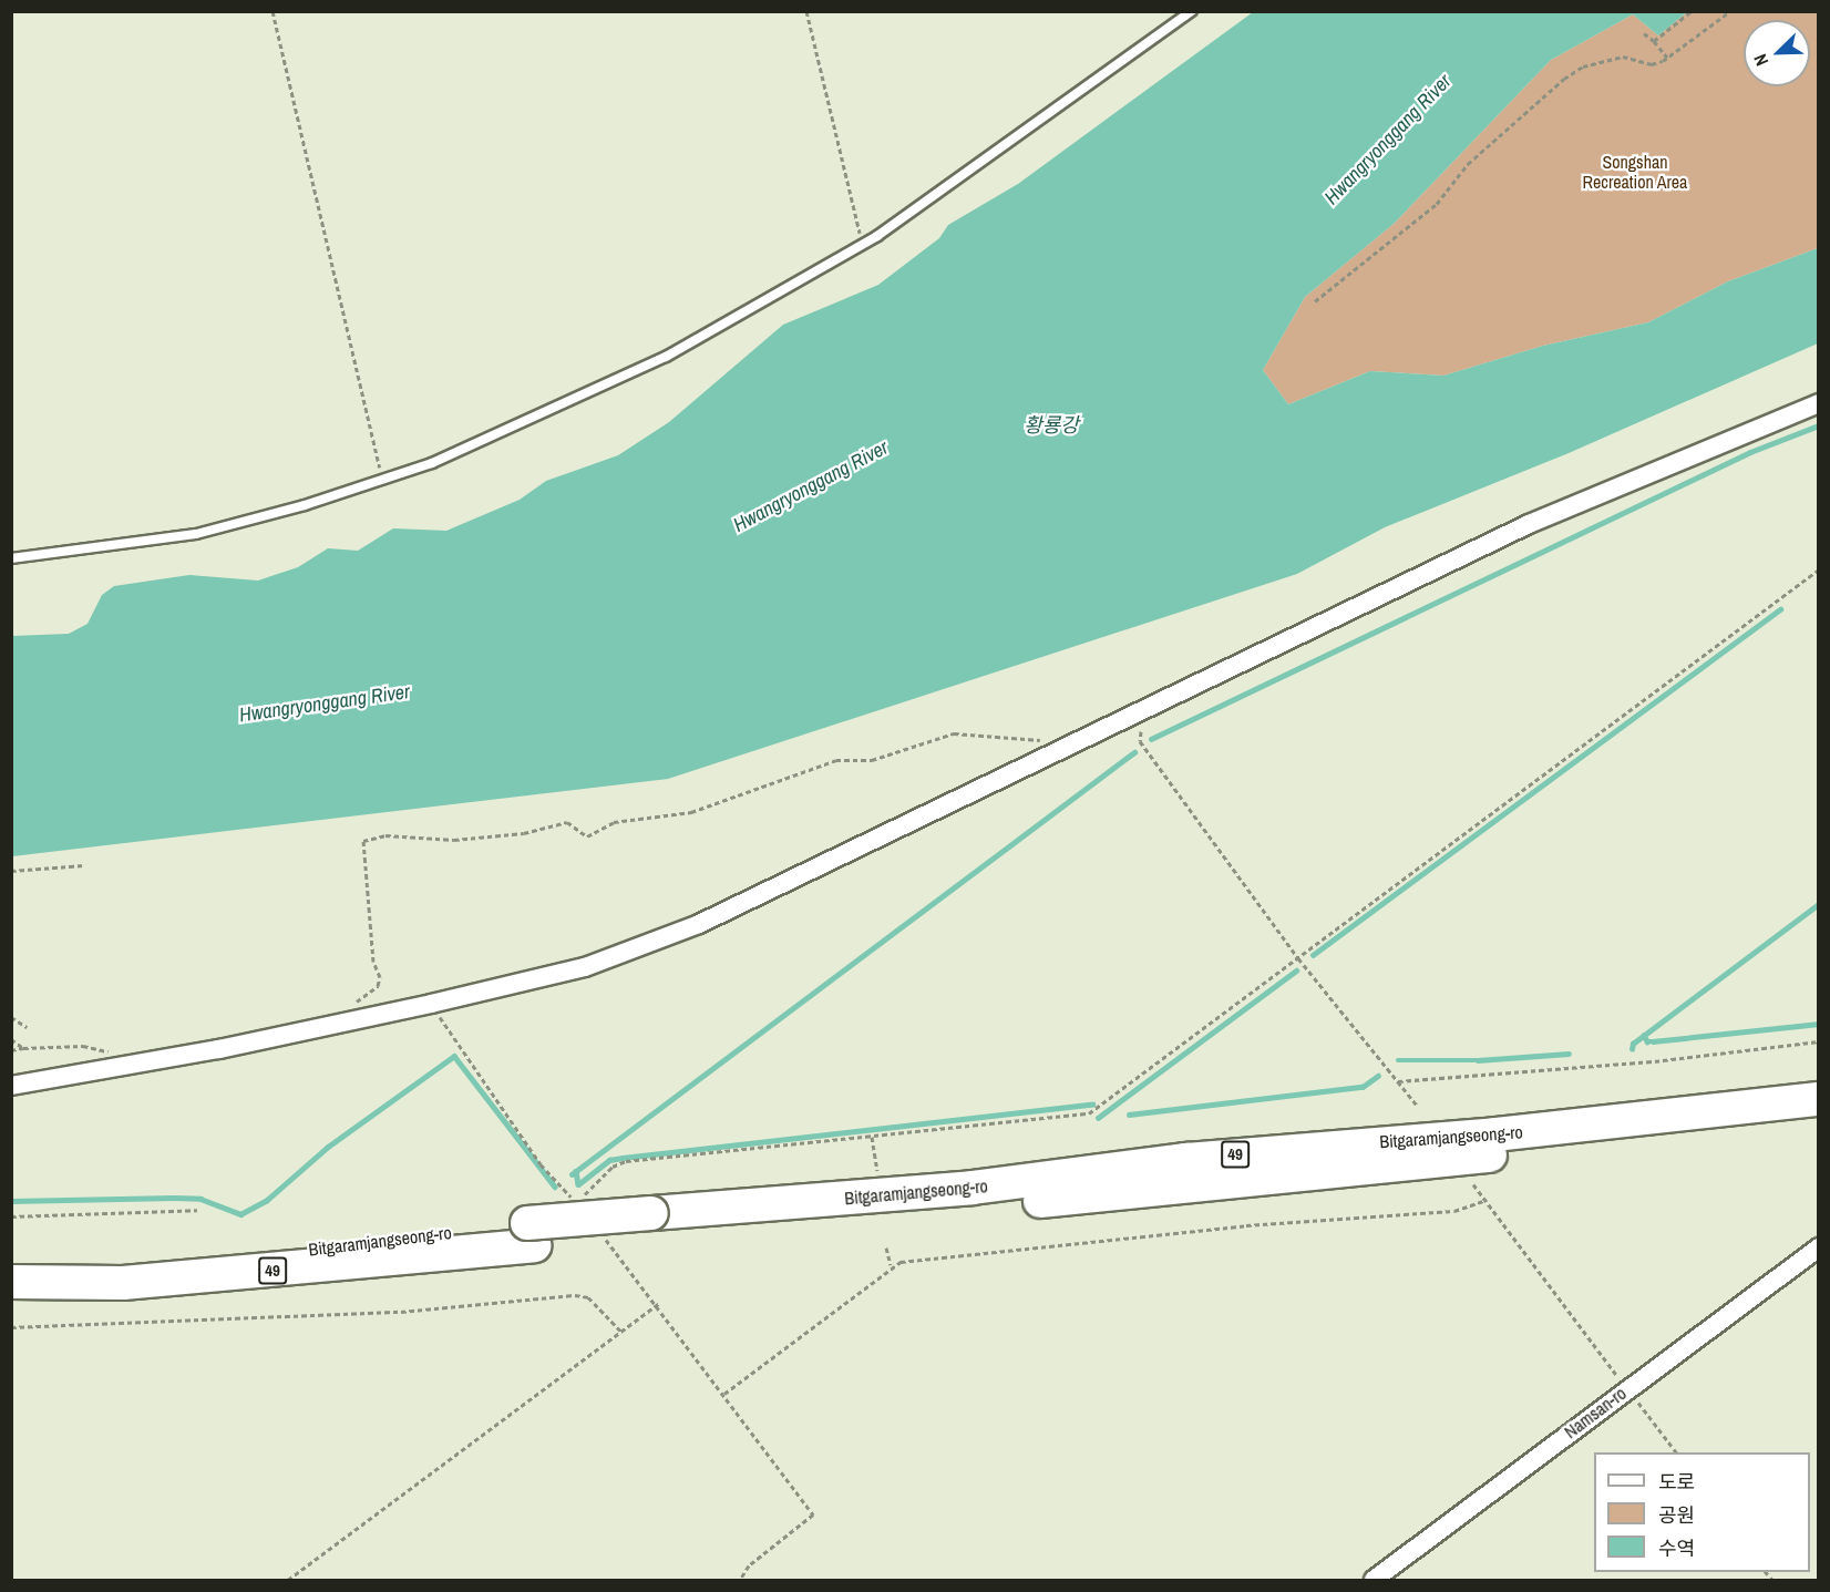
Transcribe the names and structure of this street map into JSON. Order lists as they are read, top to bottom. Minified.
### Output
{"streets":{"highway":["Bitgaramjangseong-ro","49"],"street":["Namsan-ro"]},"water":["Hwangryonggang River","황룡강"],"parks":["Songshan Recreation Area"],"legend":["도로","공원","수역"],"north":"bottom left"}
